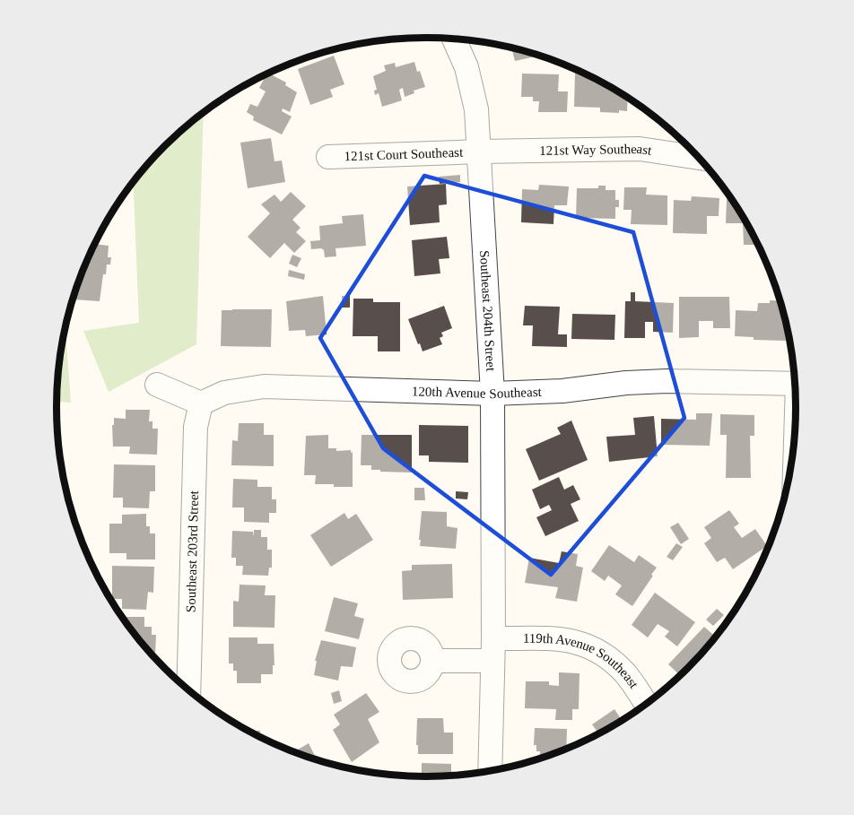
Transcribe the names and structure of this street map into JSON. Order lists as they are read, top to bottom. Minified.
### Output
{"streets":{"street":["121st Way Southeast","121st Court Southeast","Southeast 204th Street","120th Avenue Southeast","Southeast 203rd Street","119th Avenue Southeast"]},"crossings":[["121st Way Southeast","121st Court Southeast"],["121st Way Southeast","Southeast 204th Street"],["121st Court Southeast","Southeast 204th Street"],["Southeast 204th Street","120th Avenue Southeast"],["Southeast 204th Street","119th Avenue Southeast"],["120th Avenue Southeast","Southeast 203rd Street"]]}
